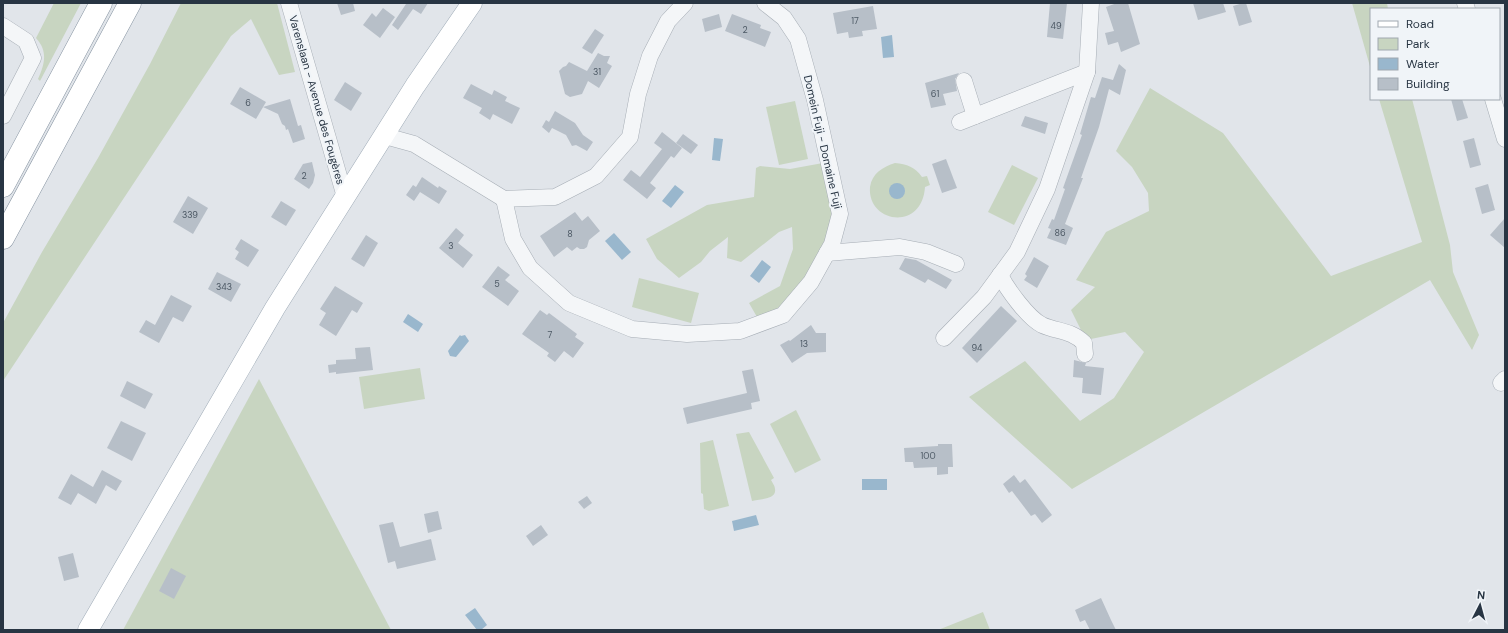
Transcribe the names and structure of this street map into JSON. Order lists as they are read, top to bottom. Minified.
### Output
{"streets":{"street":["Varenslaan - Avenue des Fougères","Domein Fuji - Domaine Fuji"]},"house_numbers":["17","49","2","31","61","6","2","339","86","8","3","5","343","7","13","94","100"],"legend":["Road","Park","Water","Building"],"north":"top"}
